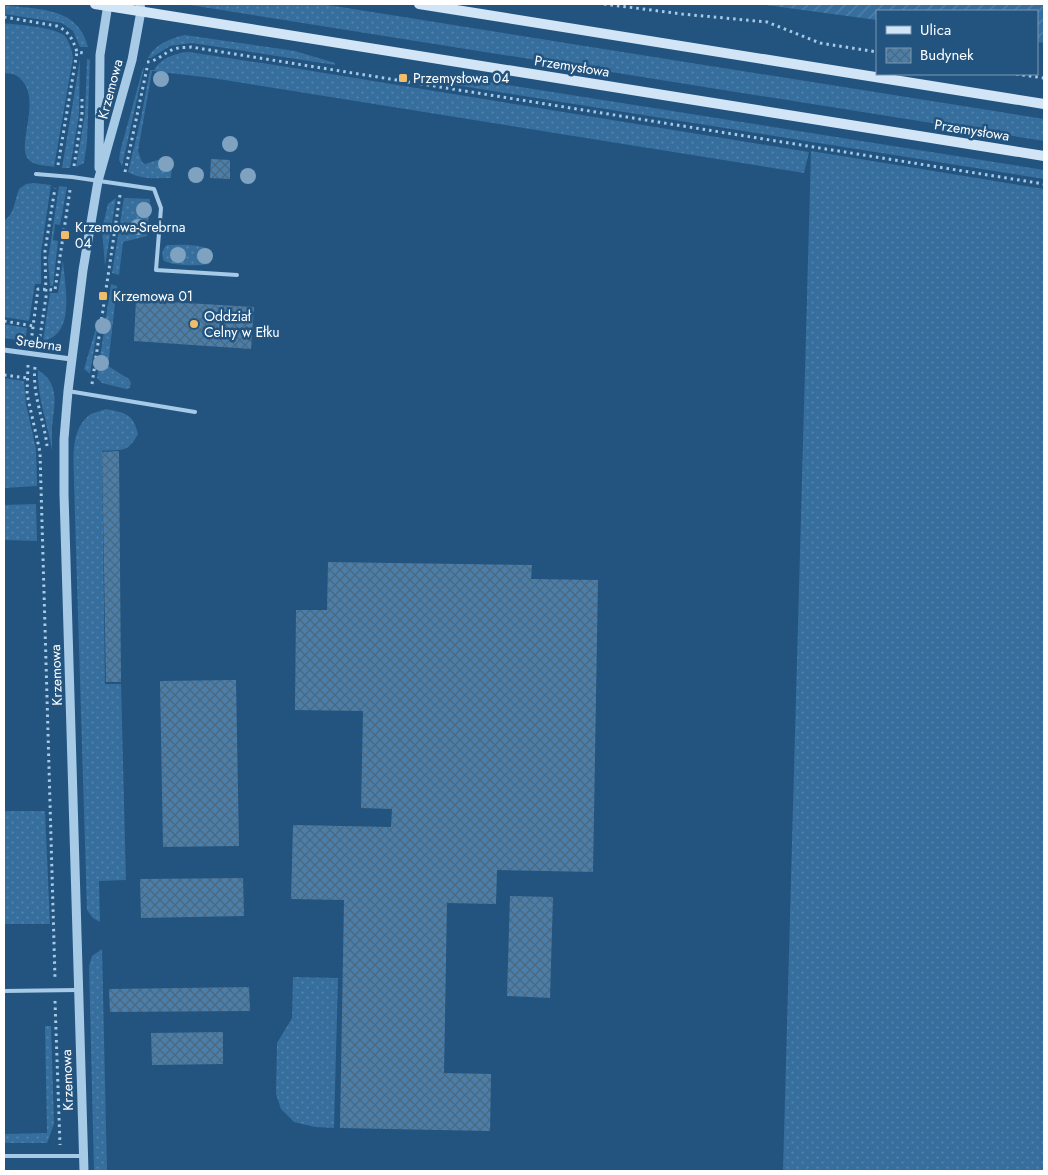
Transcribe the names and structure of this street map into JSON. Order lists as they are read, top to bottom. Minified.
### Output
{"streets":{"main road":["Przemysłowa"],"street":["Krzemowa","Srebrna"]},"crossings":[["Przemysłowa","Krzemowa"],["Krzemowa","Srebrna"]],"places":{"transit":["Przemysłowa 04","Krzemowa-Srebrna 04","Krzemowa 01"],"other":["Oddział Celny w Ełku"]},"legend":["Ulica","Budynek"]}
